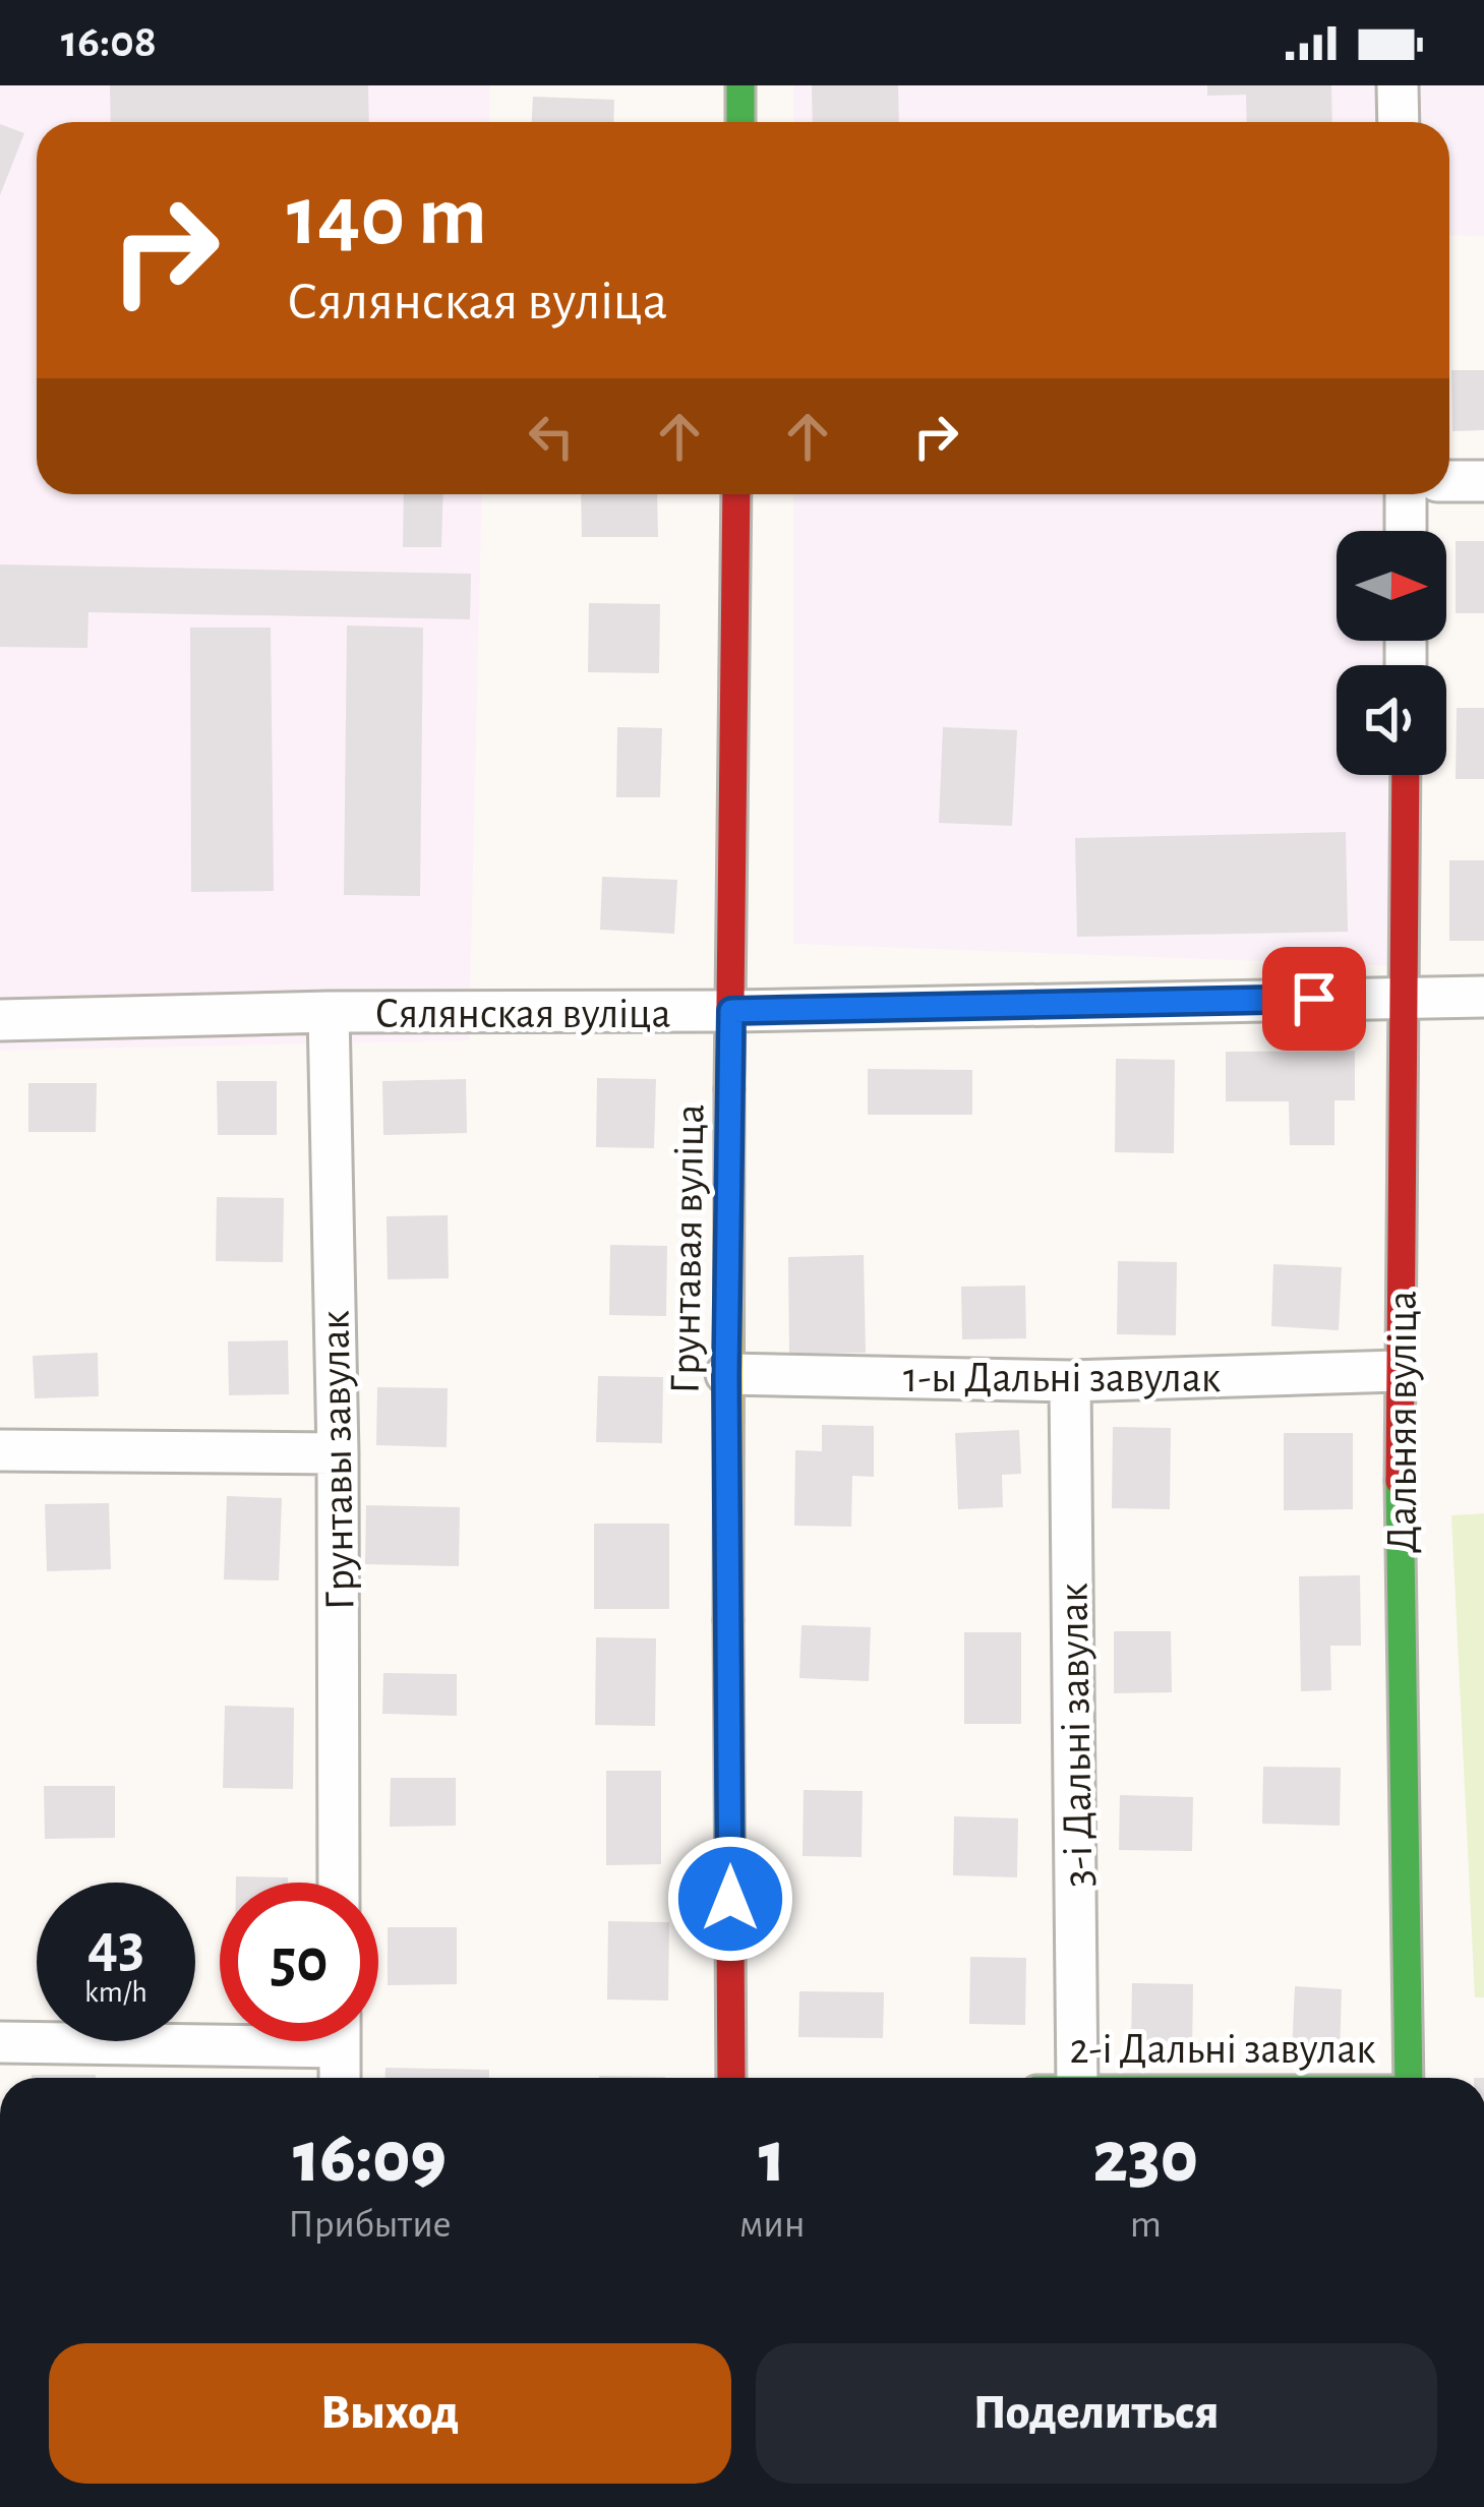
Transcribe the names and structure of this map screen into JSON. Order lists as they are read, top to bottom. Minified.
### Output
{"streets":{"street":["Сялянская вуліца","Грунтавая вуліца","1-ы Дальні завулак","Дальняя вуліца","Грунтавы завулак","3-і Дальні завулак"]},"crossings":[["Сялянская вуліца","Грунтавая вуліца"],["Сялянская вуліца","Дальняя вуліца"],["Сялянская вуліца","Грунтавы завулак"],["Грунтавая вуліца","1-ы Дальні завулак"],["1-ы Дальні завулак","Дальняя вуліца"],["1-ы Дальні завулак","3-і Дальні завулак"]],"north":"right","page":{"status":"16:08","turn":["140 m","Сялянская вуліца"],"speed":"43 km/h","limit":"50","eta":["16:09","Прибытие","1","мин","230","m"],"buttons":["Выход","Поделиться"]}}
